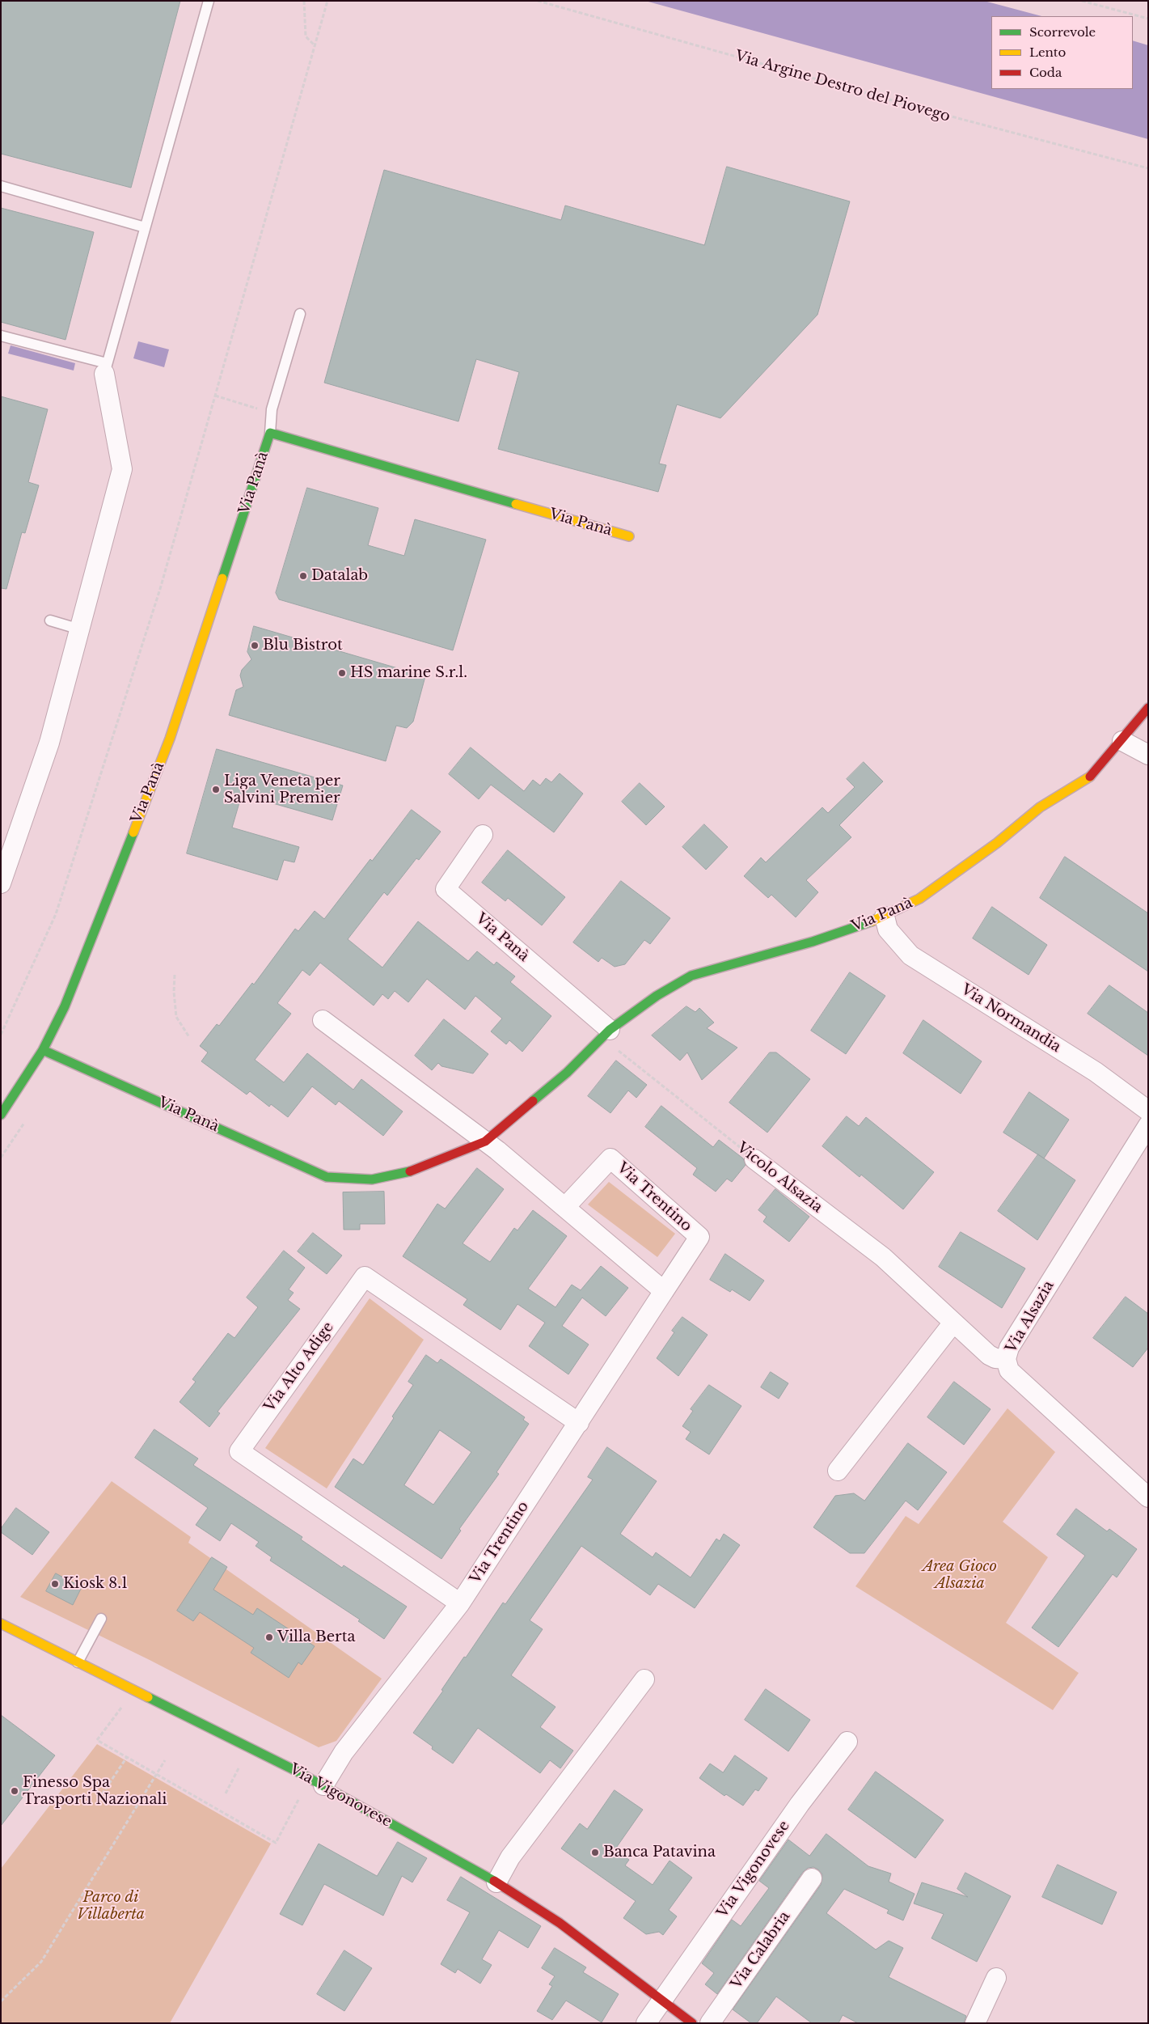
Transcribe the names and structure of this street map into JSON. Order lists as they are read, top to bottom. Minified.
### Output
{"streets":{"street":["Via Panà","Via Normandia","Vicolo Alsazia","Via Trentino","Via Alsazia","Via Alto Adige","Via Vigonovese","Via Calabria"],"path":["Via Argine Destro del Piovego"]},"crossings":[["Via Panà","Via Normandia"],["Via Panà","Vicolo Alsazia"],["Vicolo Alsazia","Via Alsazia"],["Via Trentino","Via Alto Adige"],["Via Trentino","Via Vigonovese"]],"parks":["Area Gioco Alsazia","Parco di Villaberta"],"places":["Datalab","Blu Bistrot","HS marine S.r.l.","Liga Veneta per Salvini Premier","Kiosk 8.1","Villa Berta","Finesso Spa Trasporti Nazionali","Banca Patavina"],"legend":["Scorrevole","Lento","Coda"]}
